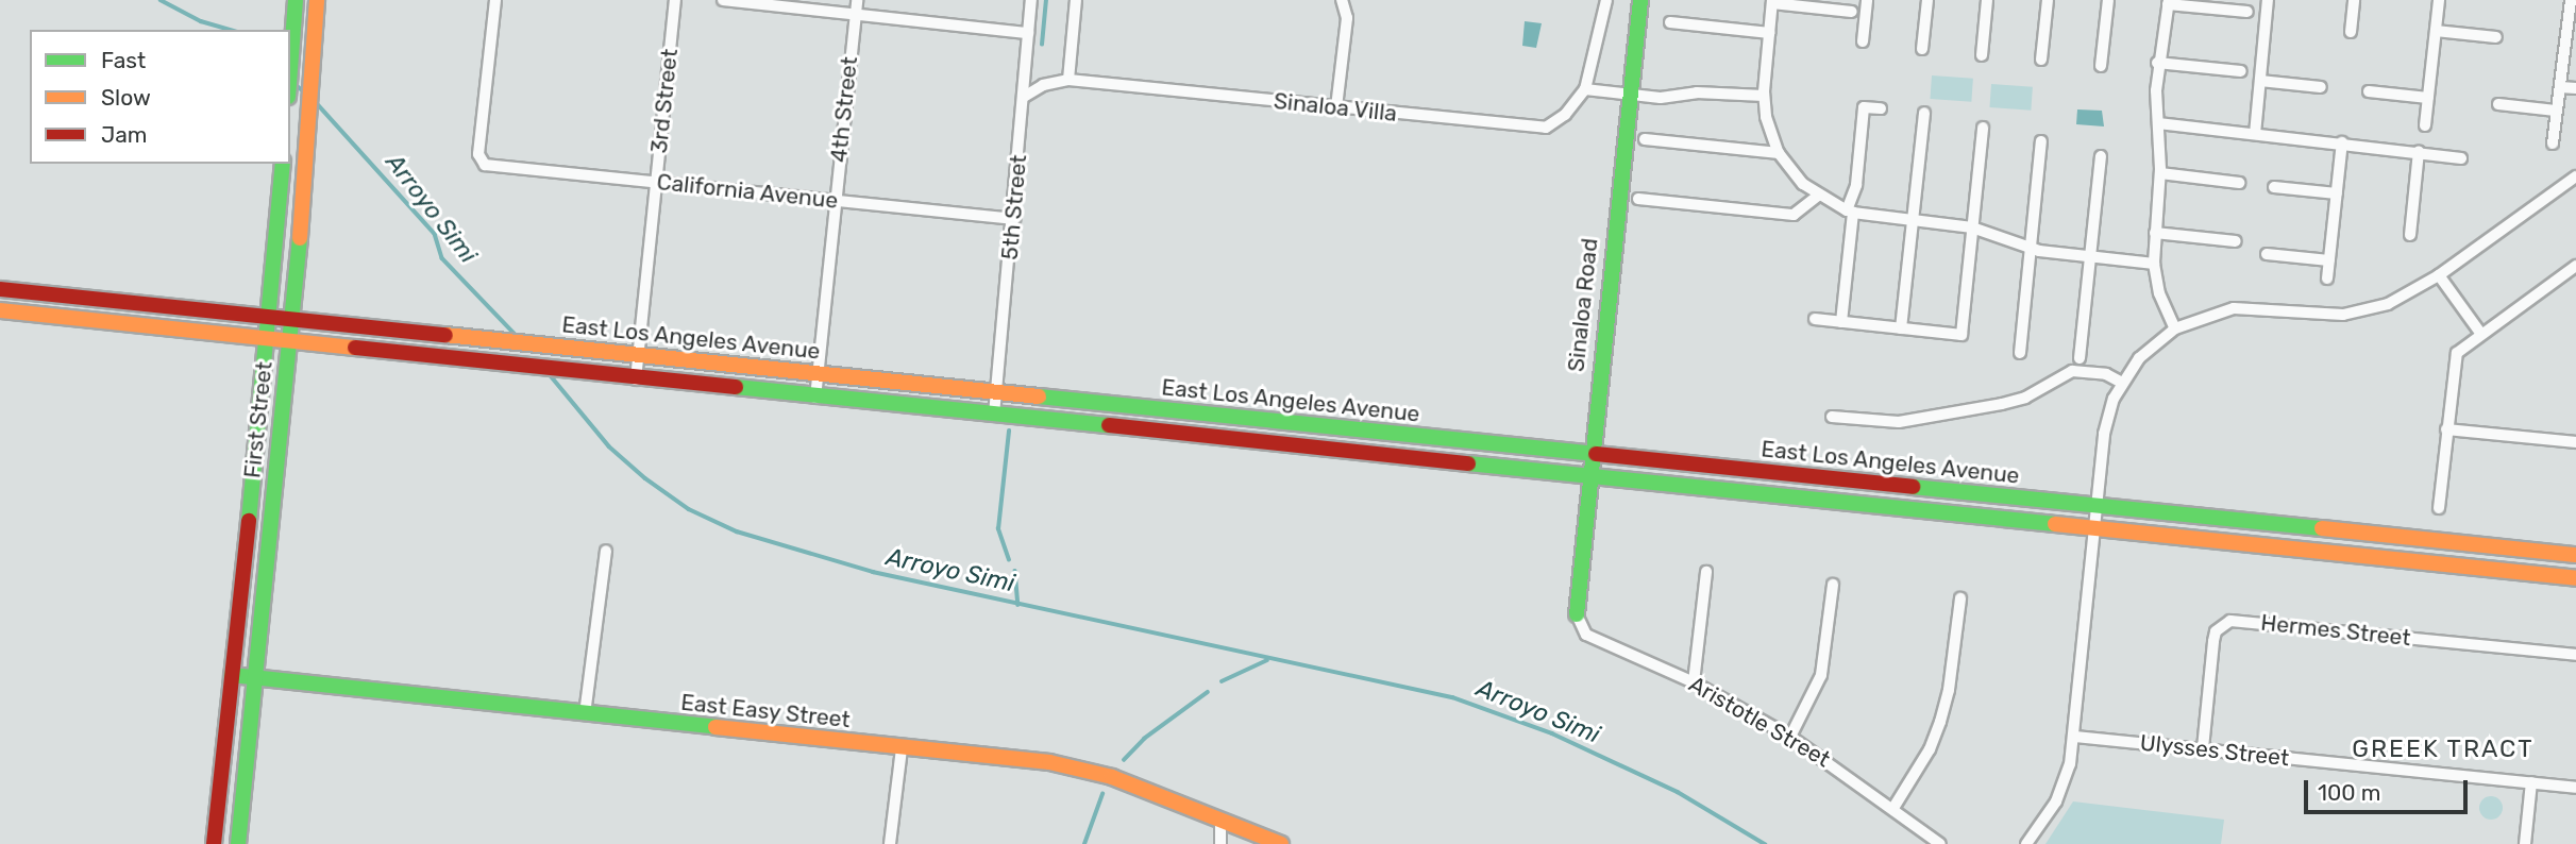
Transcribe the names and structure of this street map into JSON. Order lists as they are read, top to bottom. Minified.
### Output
{"streets":{"main road":["Sinaloa Road","East Los Angeles Avenue","First Street","East Easy Street"],"street":["3rd Street","Sinaloa Villa","4th Street","California Avenue","5th Street","Hermes Street","Aristotle Street","Ulysses Street"]},"crossings":[["3rd Street","California Avenue"],["3rd Street","East Los Angeles Avenue"],["Sinaloa Villa","5th Street"],["4th Street","California Avenue"],["4th Street","East Los Angeles Avenue"],["California Avenue","5th Street"],["5th Street","East Los Angeles Avenue"],["Sinaloa Road","East Los Angeles Avenue"],["Sinaloa Road","Aristotle Street"],["East Los Angeles Avenue","First Street"],["First Street","East Easy Street"],["Hermes Street","Ulysses Street"]],"districts":["GREEK TRACT"],"water":["Arroyo Simi"],"legend":["Fast","Slow","Jam"],"scale_bar":"100 m"}
